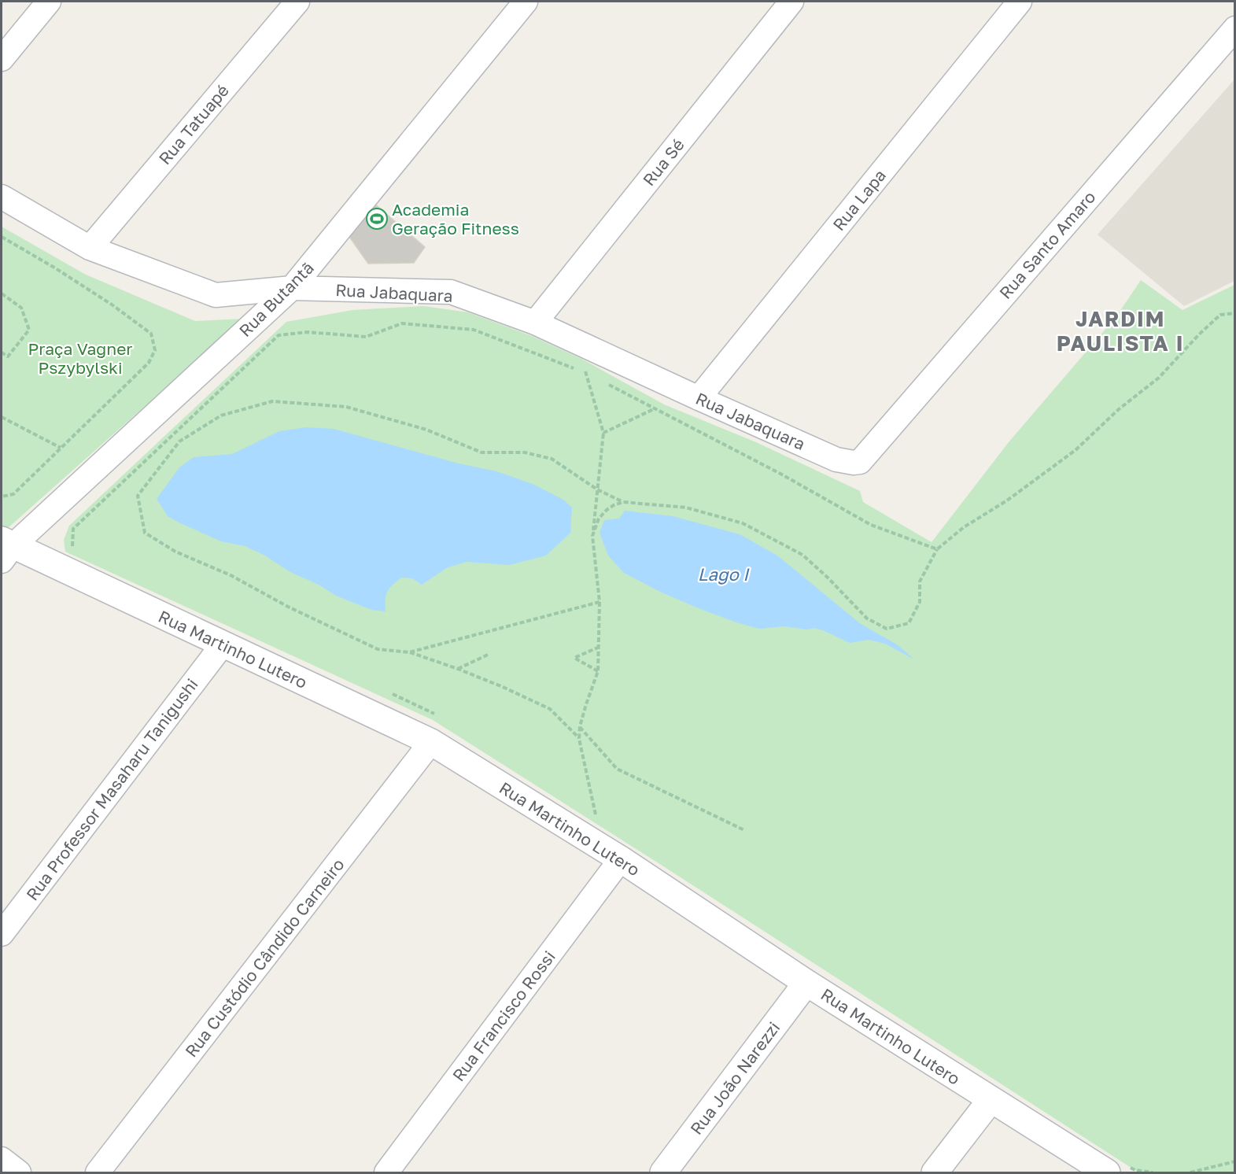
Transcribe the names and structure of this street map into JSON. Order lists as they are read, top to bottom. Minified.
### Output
{"streets":{"street":["Rua Tatuapé","Rua Sé","Rua Lapa","Rua Santo Amaro","Rua Jabaquara","Rua Butantã","Rua Martinho Lutero","Rua Professor Masaharu Tanigushi","Rua Custódio Cândido Carneiro","Rua Francisco Rossi","Rua João Narezzi"]},"crossings":[["Rua Tatuapé","Rua Jabaquara"],["Rua Sé","Rua Jabaquara"],["Rua Lapa","Rua Jabaquara"],["Rua Santo Amaro","Rua Jabaquara"],["Rua Jabaquara","Rua Butantã"],["Rua Butantã","Rua Martinho Lutero"],["Rua Martinho Lutero","Rua Professor Masaharu Tanigushi"],["Rua Martinho Lutero","Rua Custódio Cândido Carneiro"],["Rua Martinho Lutero","Rua Francisco Rossi"],["Rua Martinho Lutero","Rua João Narezzi"]],"districts":["JARDIM PAULISTA I"],"water":["Lago I"],"parks":["Praça Vagner Pszybylski"],"places":{"sports":["Academia Geração Fitness"]}}
